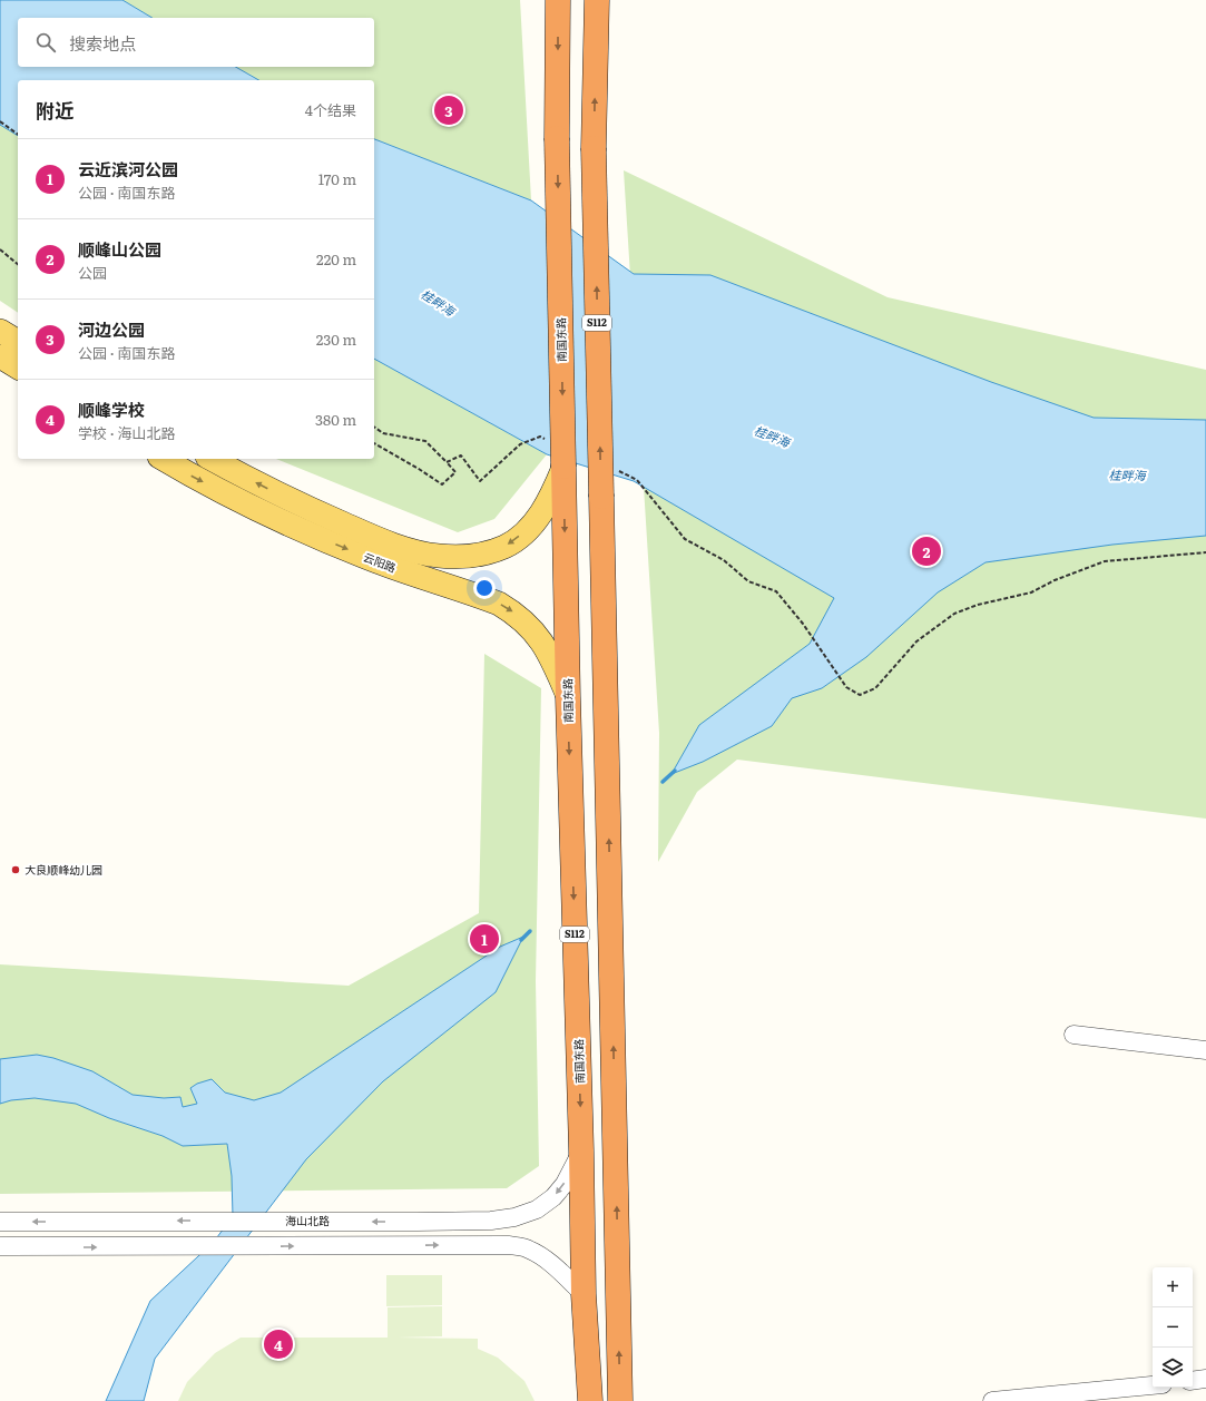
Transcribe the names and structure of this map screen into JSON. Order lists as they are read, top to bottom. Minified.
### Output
{"streets":{"highway":["S112","南国东路"],"main road":["云阳路"],"street":["海山北路"]},"crossings":[["南国东路","云阳路"],["南国东路","海山北路"]],"water":["桂畔海"],"places":["大良顺峰幼儿园"],"page":{"search":"搜索地点","heading":["附近","4个结果"],"pins":["3","2","1","4"],"list":[{"mark":"1","name":"云近滨河公园","note":"公园 · 南国东路","value":"170 m"},{"mark":"2","name":"顺峰山公园","note":"公园","value":"220 m"},{"mark":"3","name":"河边公园","note":"公园 · 南国东路","value":"230 m"},{"mark":"4","name":"顺峰学校","note":"学校 · 海山北路","value":"380 m"}],"map_buttons":["+","−"]}}
